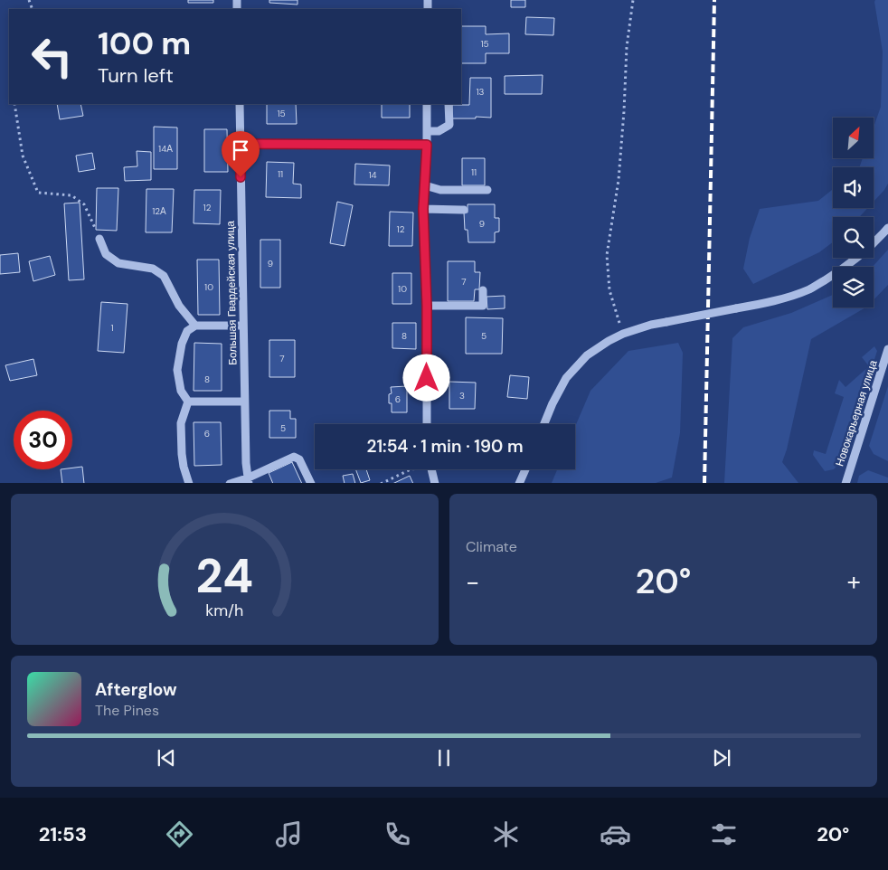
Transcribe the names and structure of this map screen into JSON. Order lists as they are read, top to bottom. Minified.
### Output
{"streets":{"street":["Большая Гвардейская улица","Новокарьерная улица"]},"house_numbers":["15","13","15","14А","11","11","14","12","12А","9","12","9","7","10","10","1","8","5","7","8","3","6","5","6"],"north":"top right","page":{"turn":["100 m","Turn left"],"limit":"30","trip":"21:54 · 1 min · 190 m","tile":"Climate","heat":["−","20°","+"],"song":["Afterglow","The Pines"],"tabs":["21:53","20°"],"gauge":["24","km/h"]}}
